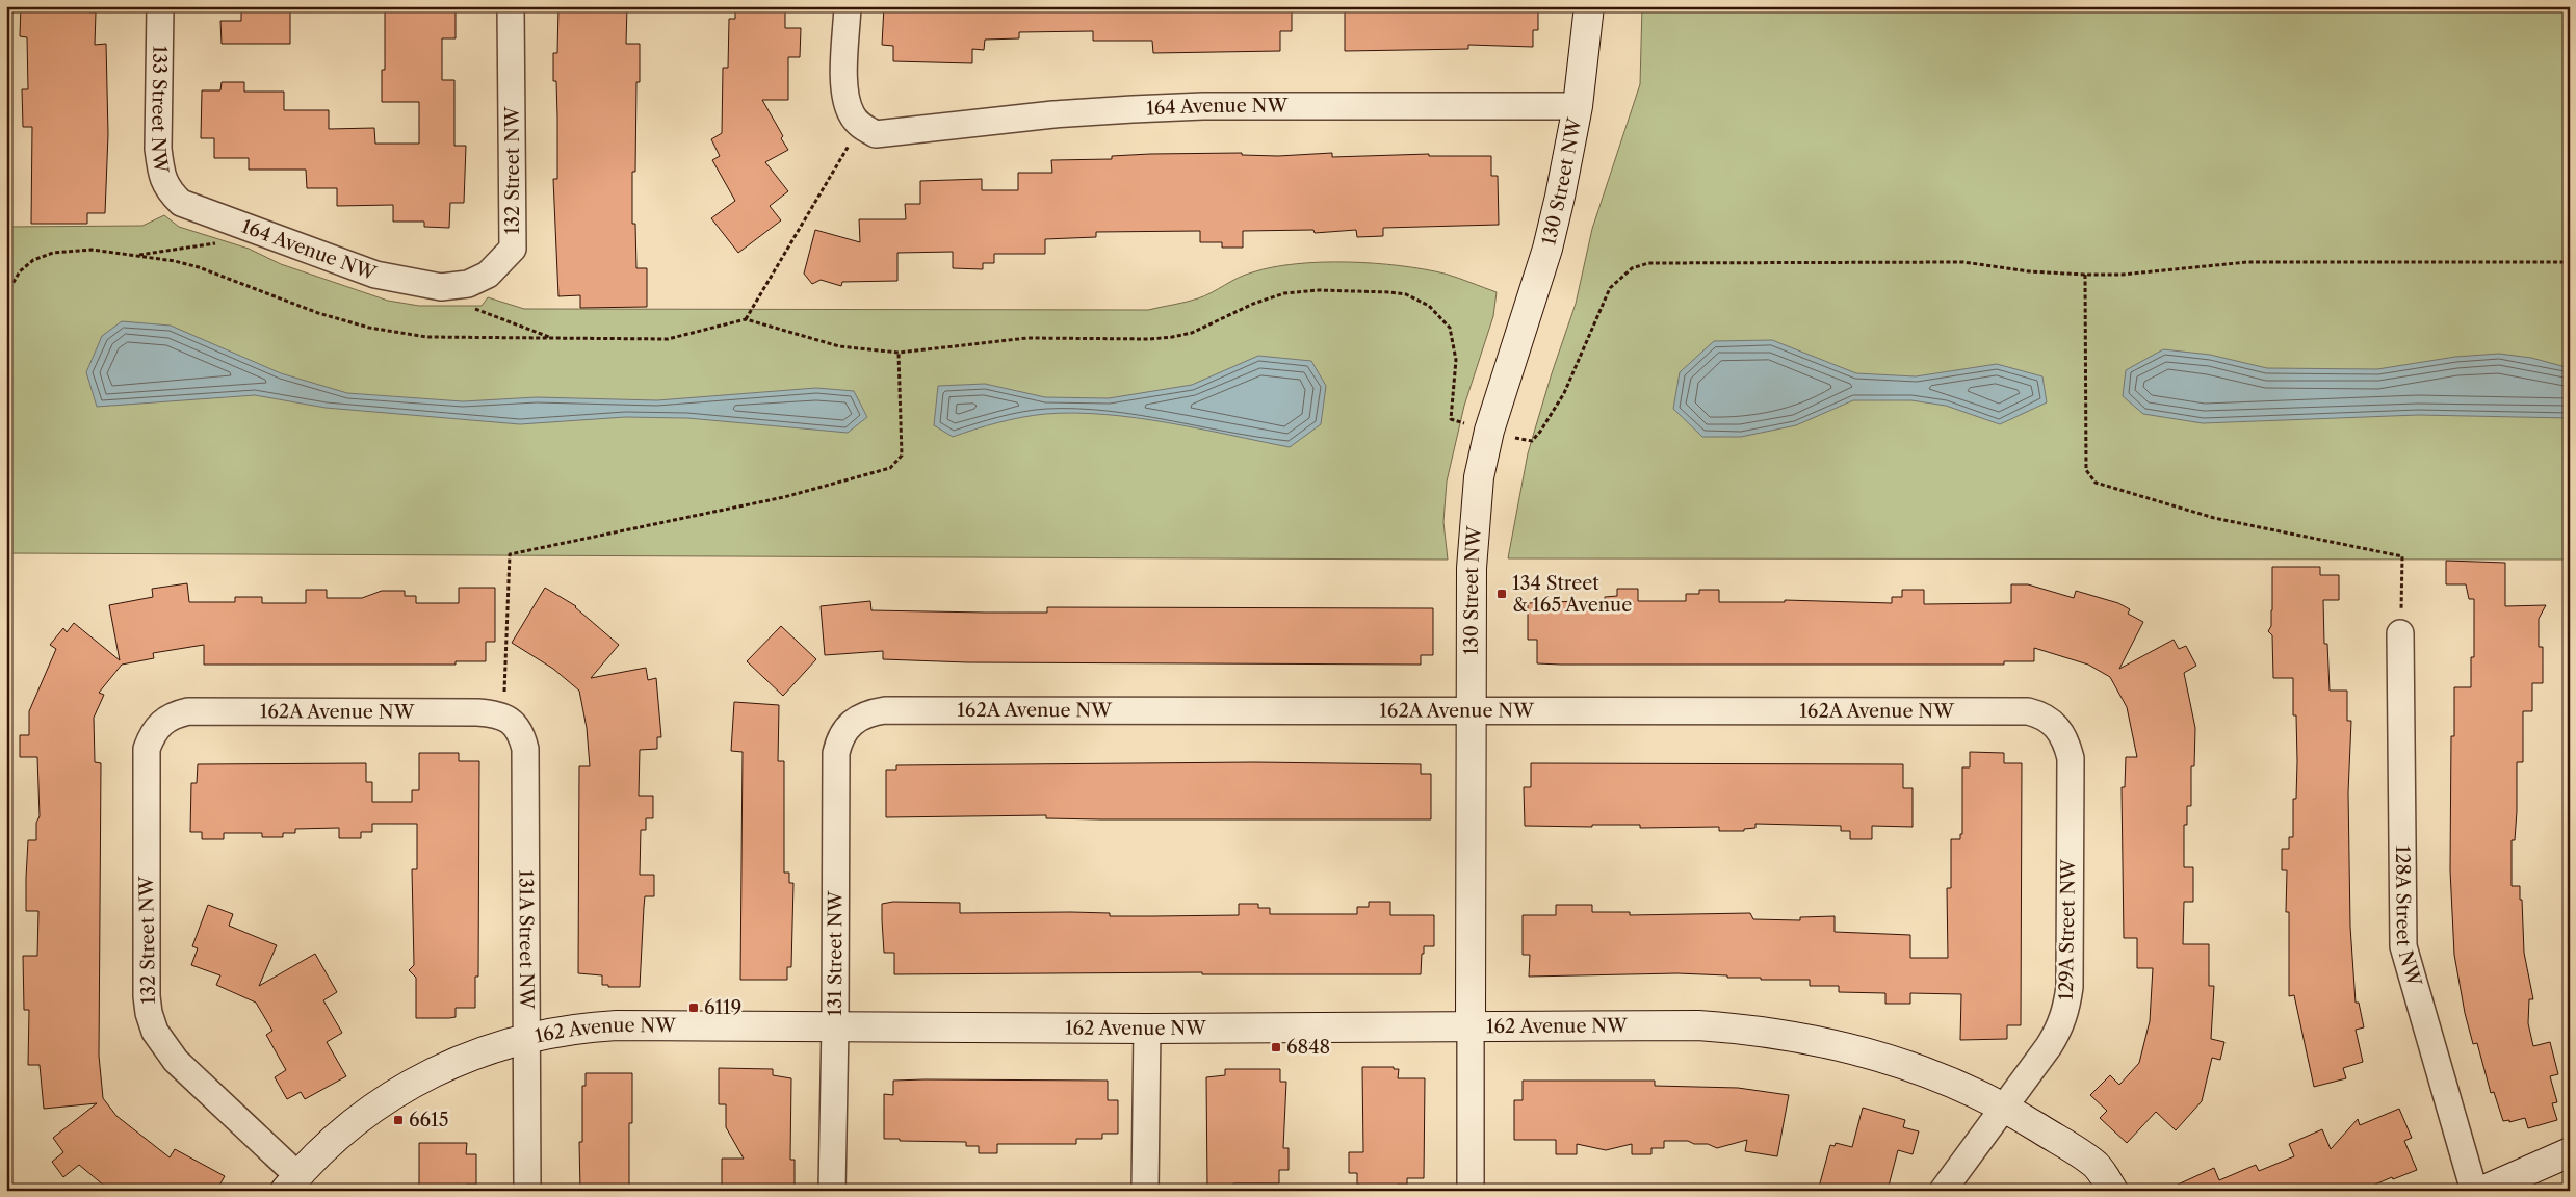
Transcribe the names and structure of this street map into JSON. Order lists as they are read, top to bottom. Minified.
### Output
{"streets":{"street":["164 Avenue NW","133 Street NW","132 Street NW","130 Street NW","162A Avenue NW","128A Street NW","129A Street NW","131A Street NW","131 Street NW","162 Avenue NW"]},"crossings":[["164 Avenue NW","133 Street NW"],["164 Avenue NW","132 Street NW"],["164 Avenue NW","130 Street NW"],["132 Street NW","162A Avenue NW"],["132 Street NW","162 Avenue NW"],["130 Street NW","162A Avenue NW"],["130 Street NW","162 Avenue NW"],["162A Avenue NW","129A Street NW"],["162A Avenue NW","131A Street NW"],["162A Avenue NW","131 Street NW"],["129A Street NW","162 Avenue NW"],["131A Street NW","162 Avenue NW"],["131 Street NW","162 Avenue NW"]],"places":{"transit":["134 Street & 165 Avenue","6119","6848","6615"]}}
